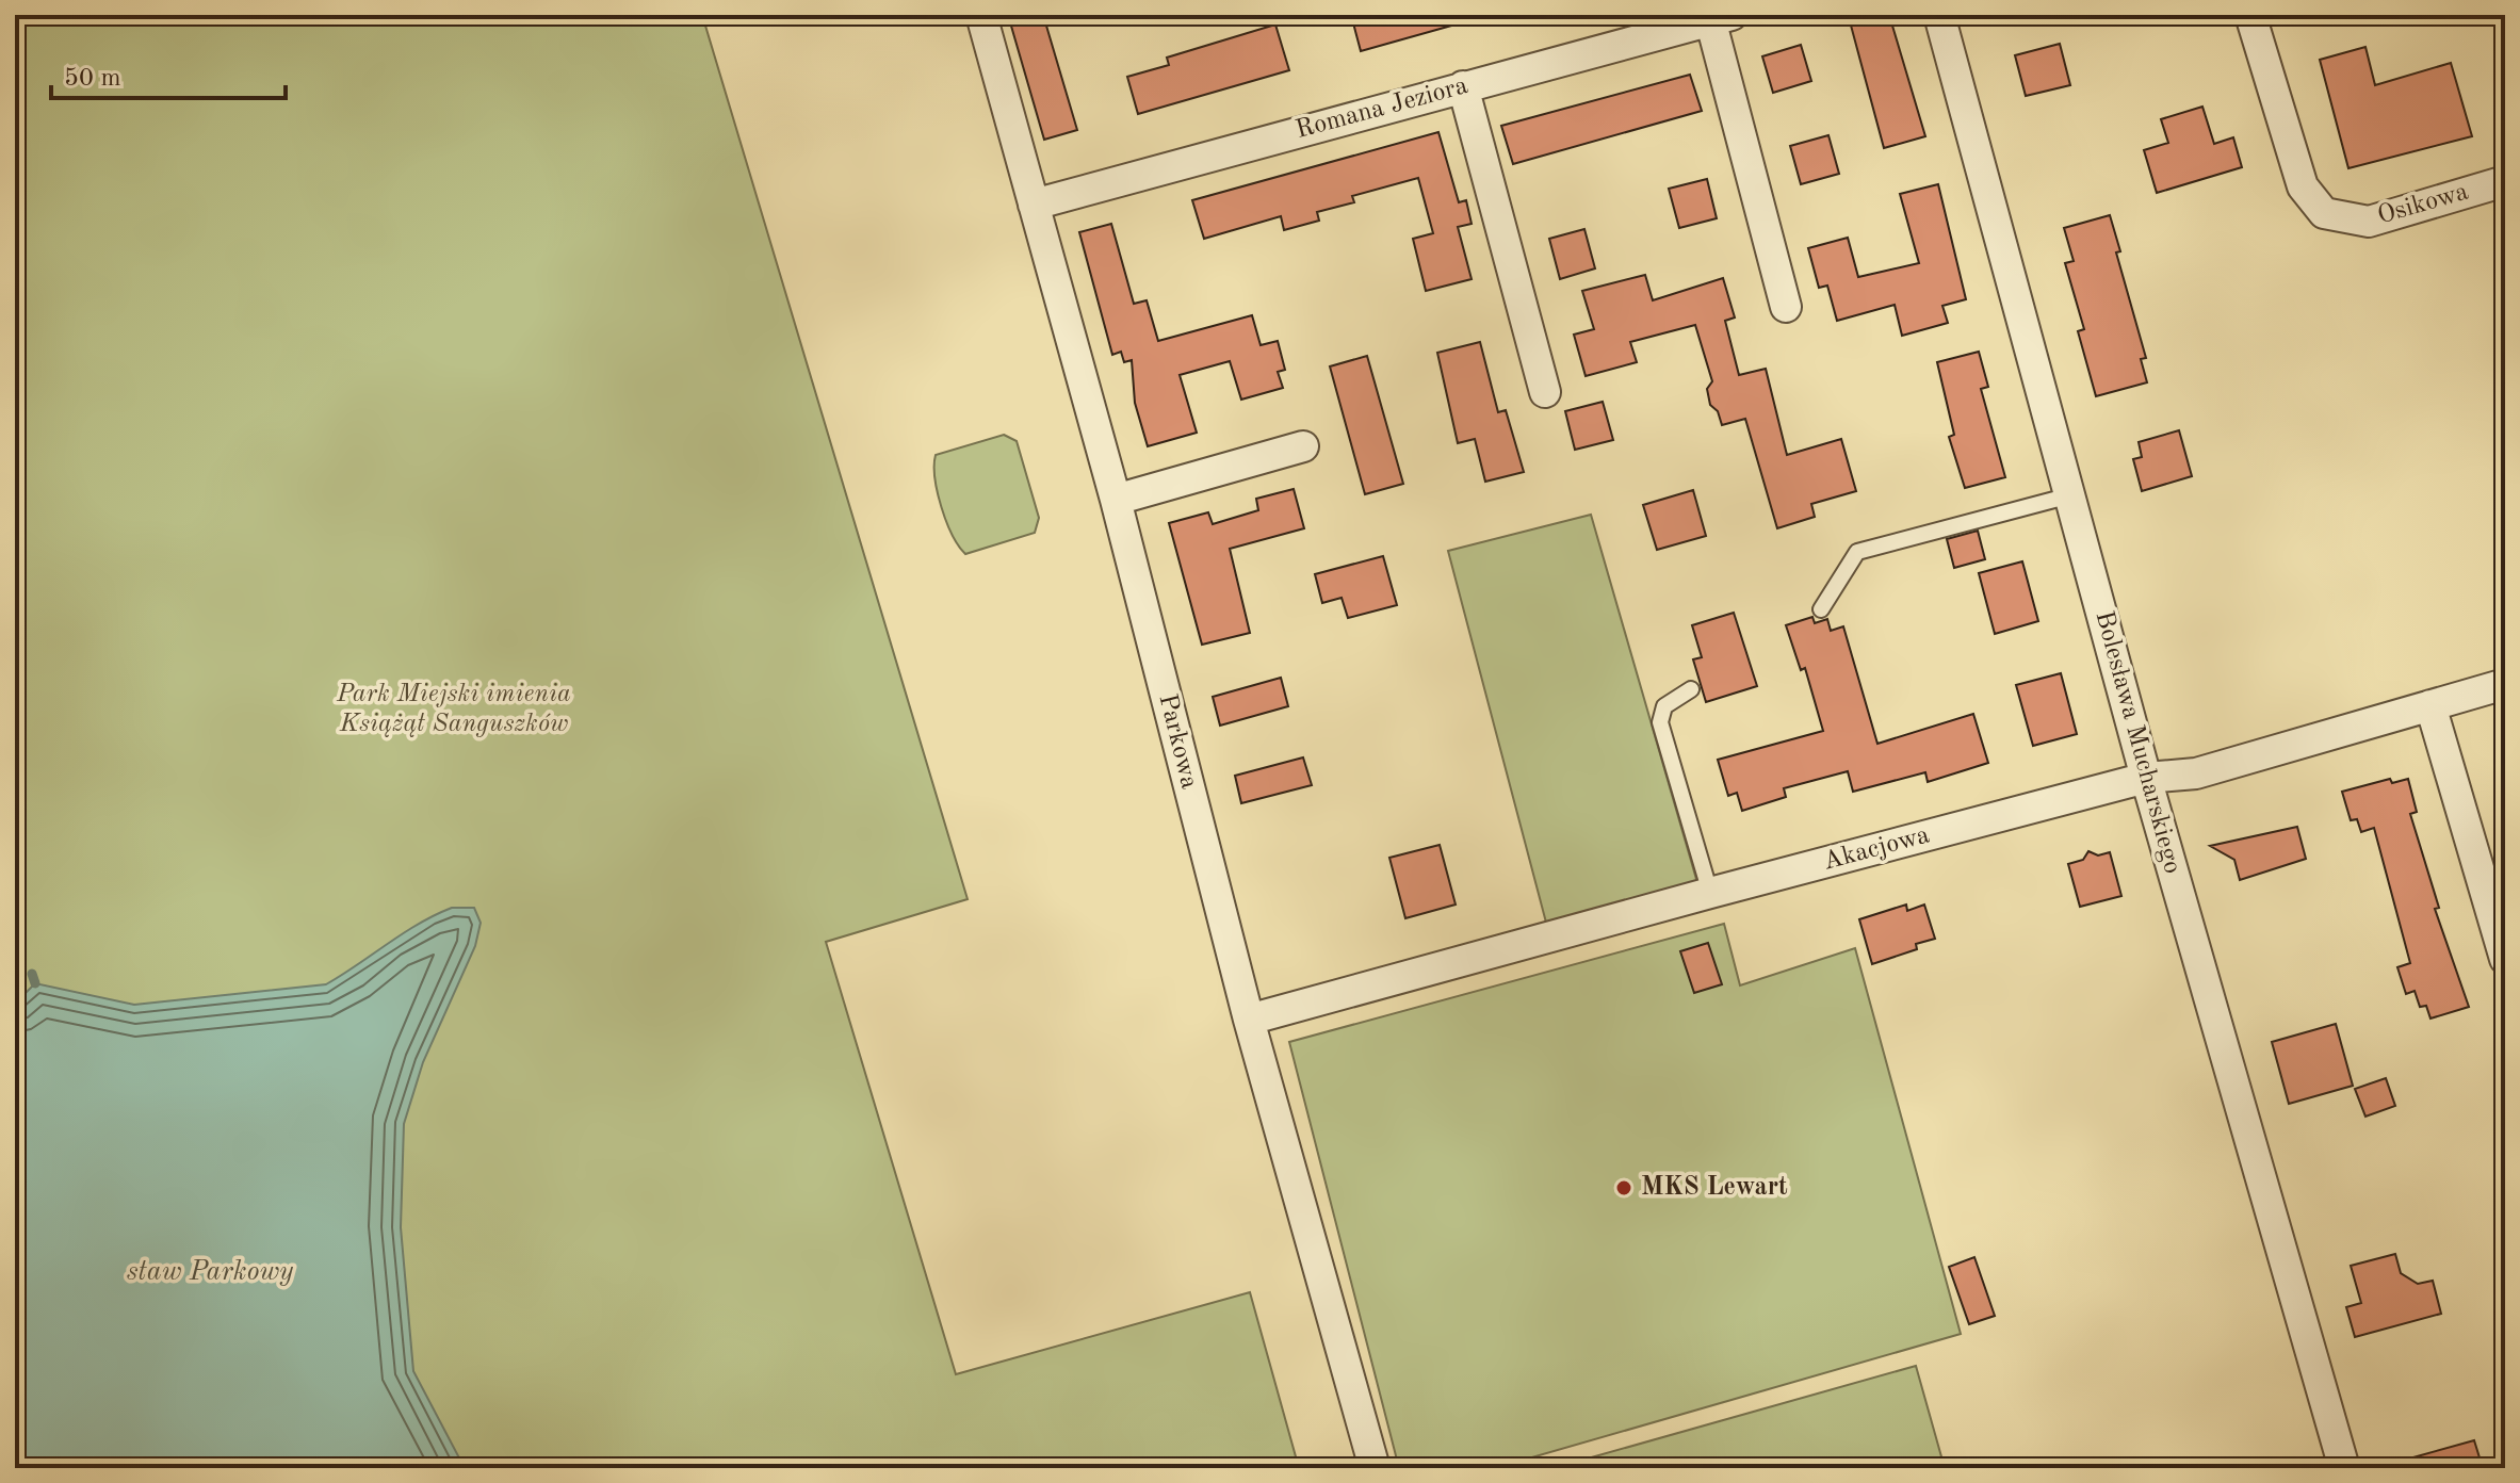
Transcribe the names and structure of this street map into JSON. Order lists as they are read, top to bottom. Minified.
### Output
{"streets":{"street":["Romana Jeziora","Osikowa","Parkowa","Bolesława Mucharskiego","Akacjowa"]},"crossings":[["Romana Jeziora","Parkowa"],["Parkowa","Akacjowa"],["Bolesława Mucharskiego","Akacjowa"]],"water":["staw Parkowy"],"parks":["Park Miejski imienia Książąt Sanguszków"],"places":["MKS Lewart"],"scale_bar":"50 m"}
